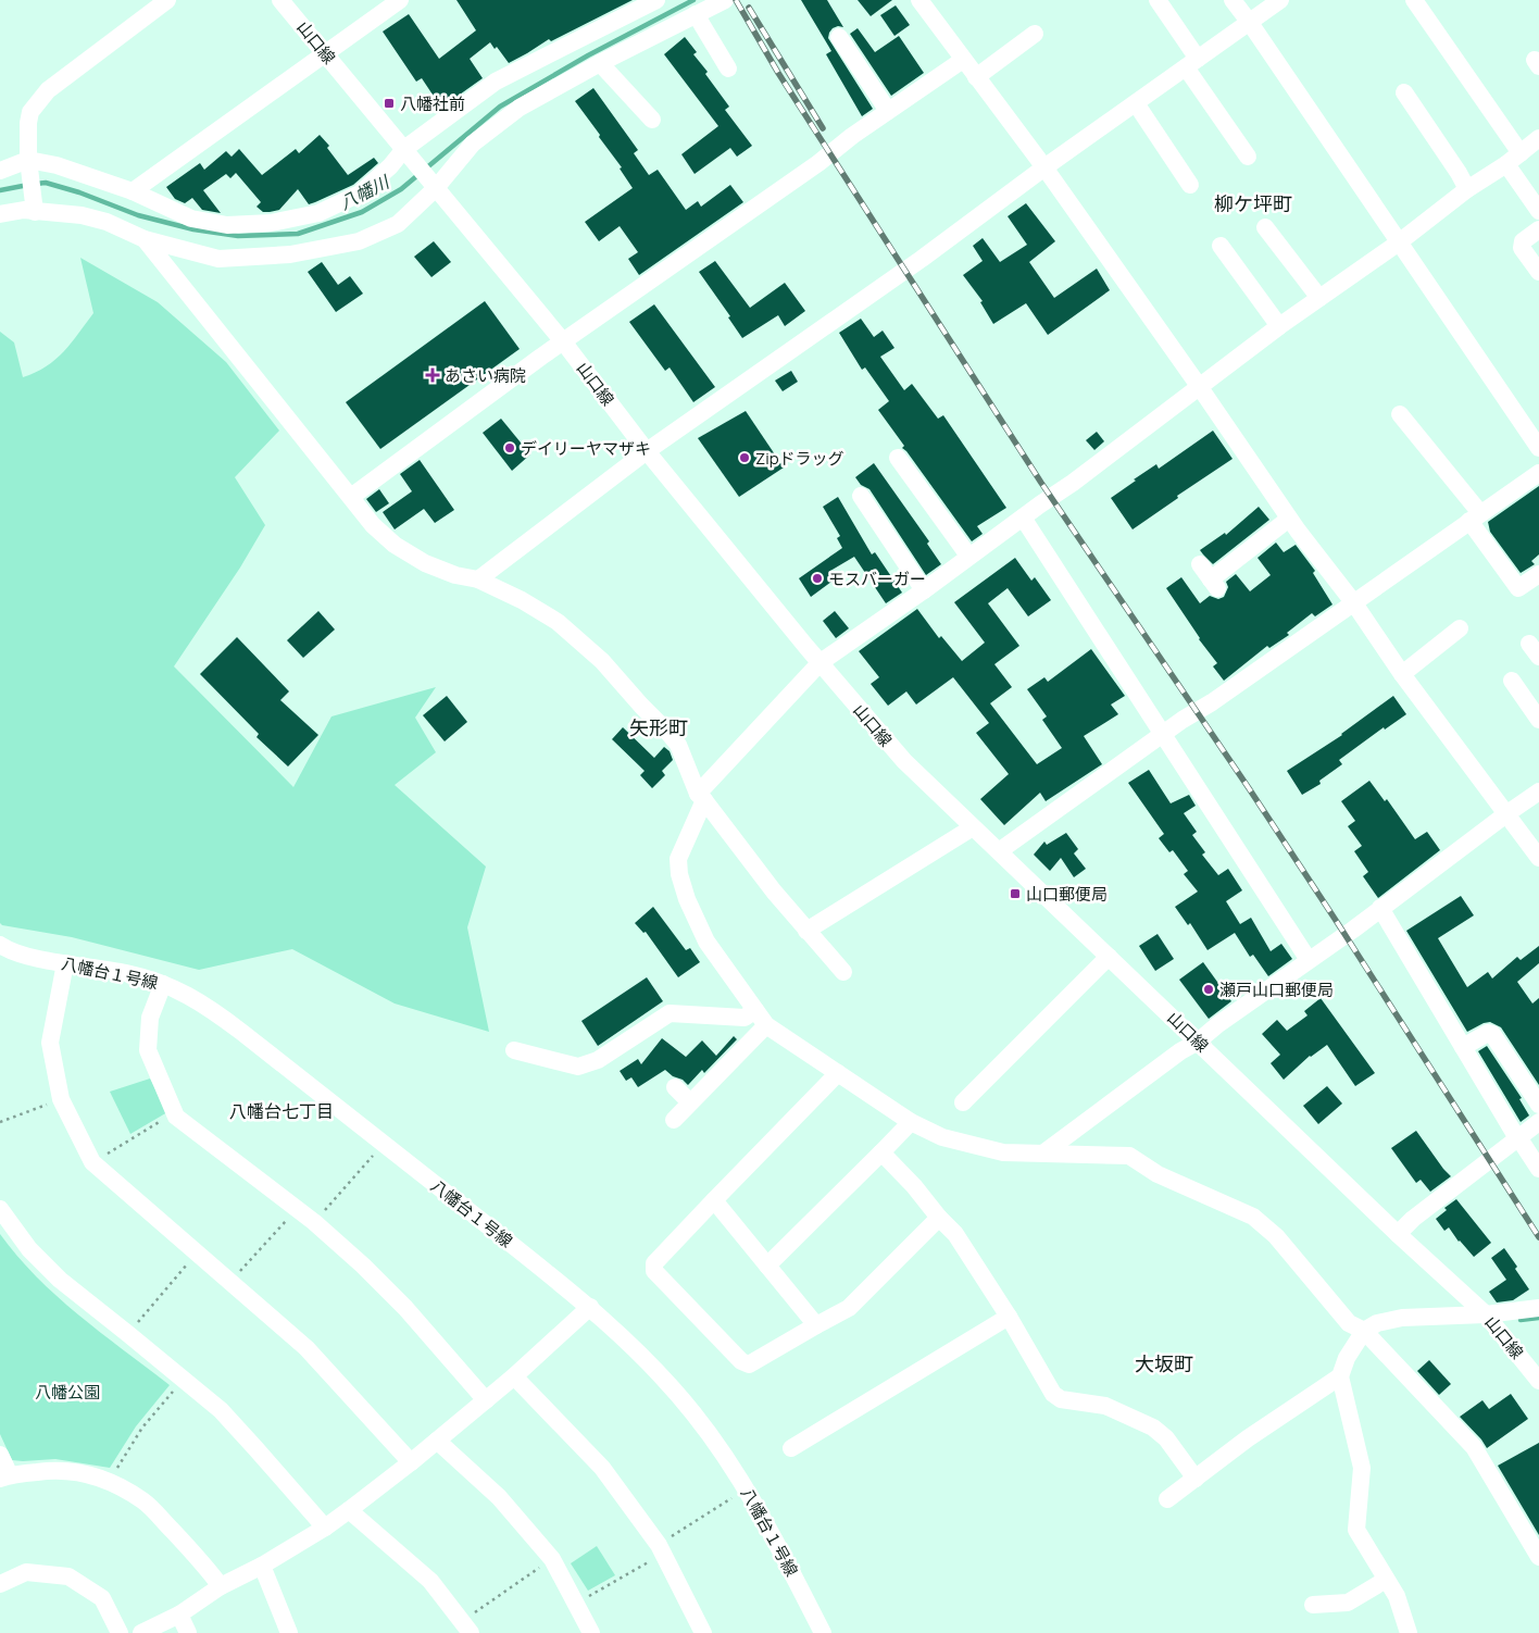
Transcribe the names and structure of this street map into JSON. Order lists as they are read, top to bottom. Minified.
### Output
{"streets":{"street":["山口線","八幡台１号線"]},"districts":["柳ケ坪町","矢形町","八幡台七丁目","大坂町"],"water":["八幡川"],"parks":["八幡公園"],"places":{"transit":["八幡社前","山口郵便局"],"health":["あさい病院"],"other":["デイリーヤマザキ","Zipドラッグ","モスバーガー","瀬戸山口郵便局"]}}
